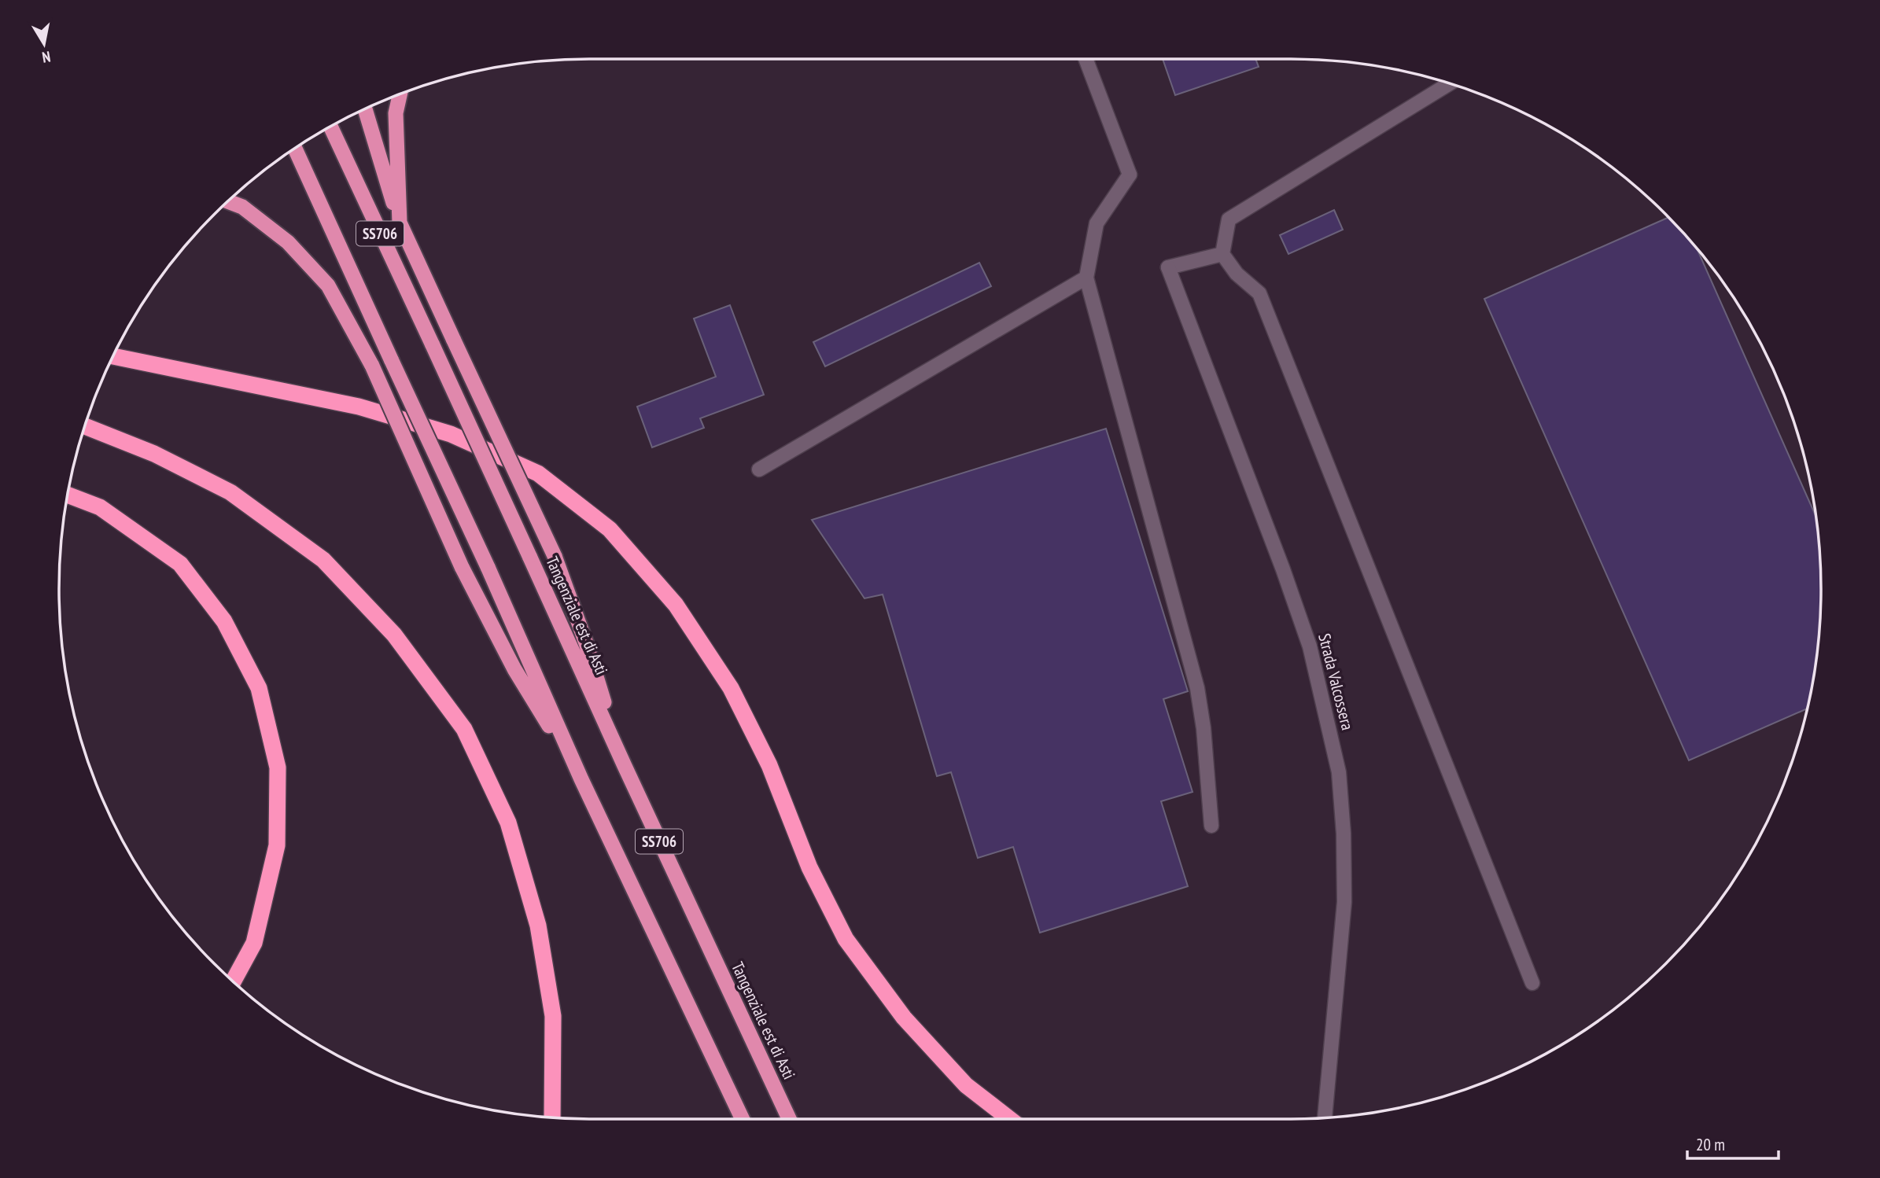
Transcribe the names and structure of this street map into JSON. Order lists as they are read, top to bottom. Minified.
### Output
{"streets":{"highway":["SS706","Tangenziale est di Asti"],"street":["Strada Valcossera"]},"scale_bar":"20 m","north":"bottom"}
